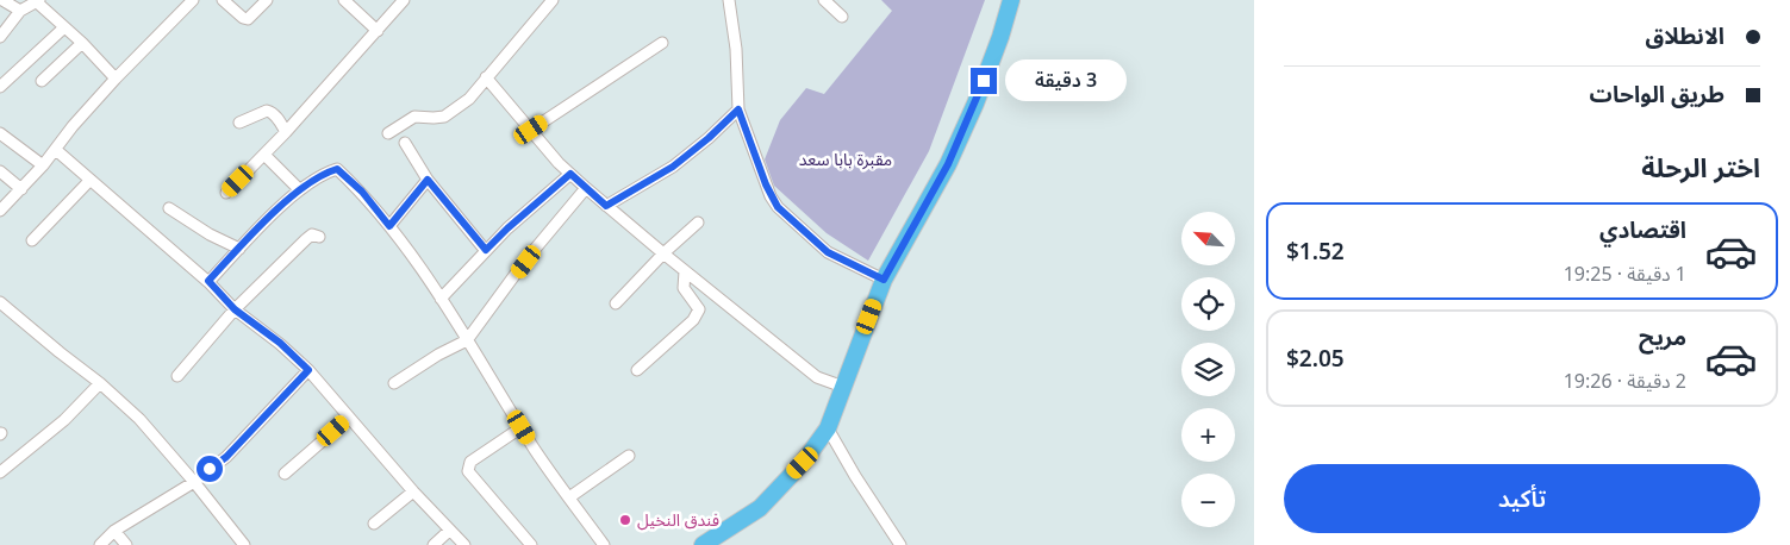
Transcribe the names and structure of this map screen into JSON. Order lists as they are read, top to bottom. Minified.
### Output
{"parks":["مقبرة بابا سعد"],"places":["فندق النخيل"],"north":"top left","page":{"banner":["الانطلاق","طريق الواحات"],"bubble":"3 دقيقة","heading":"اختر الرحلة","list":[{"name":"اقتصادي","note":"1 دقيقة · 19:25","value":"$1.52"},{"name":"مريح","note":"2 دقيقة · 19:26","value":"$2.05"}],"map_buttons":["+","−"],"buttons":"تأكيد"}}
